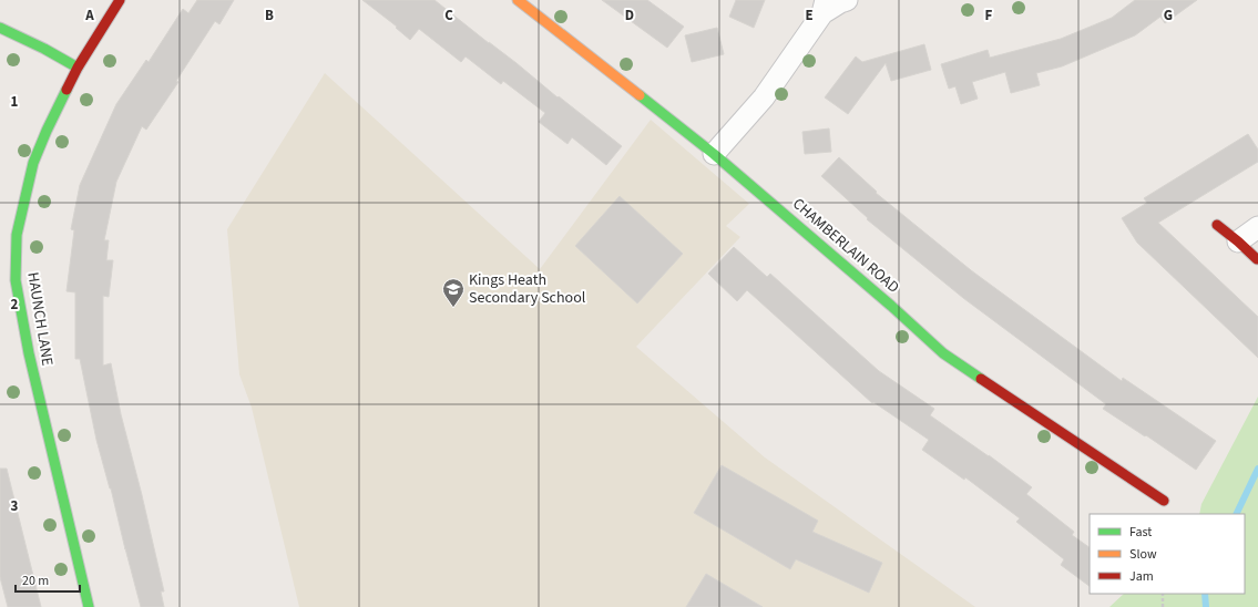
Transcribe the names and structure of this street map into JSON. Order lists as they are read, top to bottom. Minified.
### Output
{"streets":{"street":["CHAMBERLAIN ROAD","HAUNCH LANE"]},"places":{"school or university":["Kings Heath Secondary School"]},"legend":["Fast","Slow","Jam"],"scale_bar":"20 m","grid":{"columns":["A","B","C","D","E","F","G"],"rows":["1","2","3"]}}
